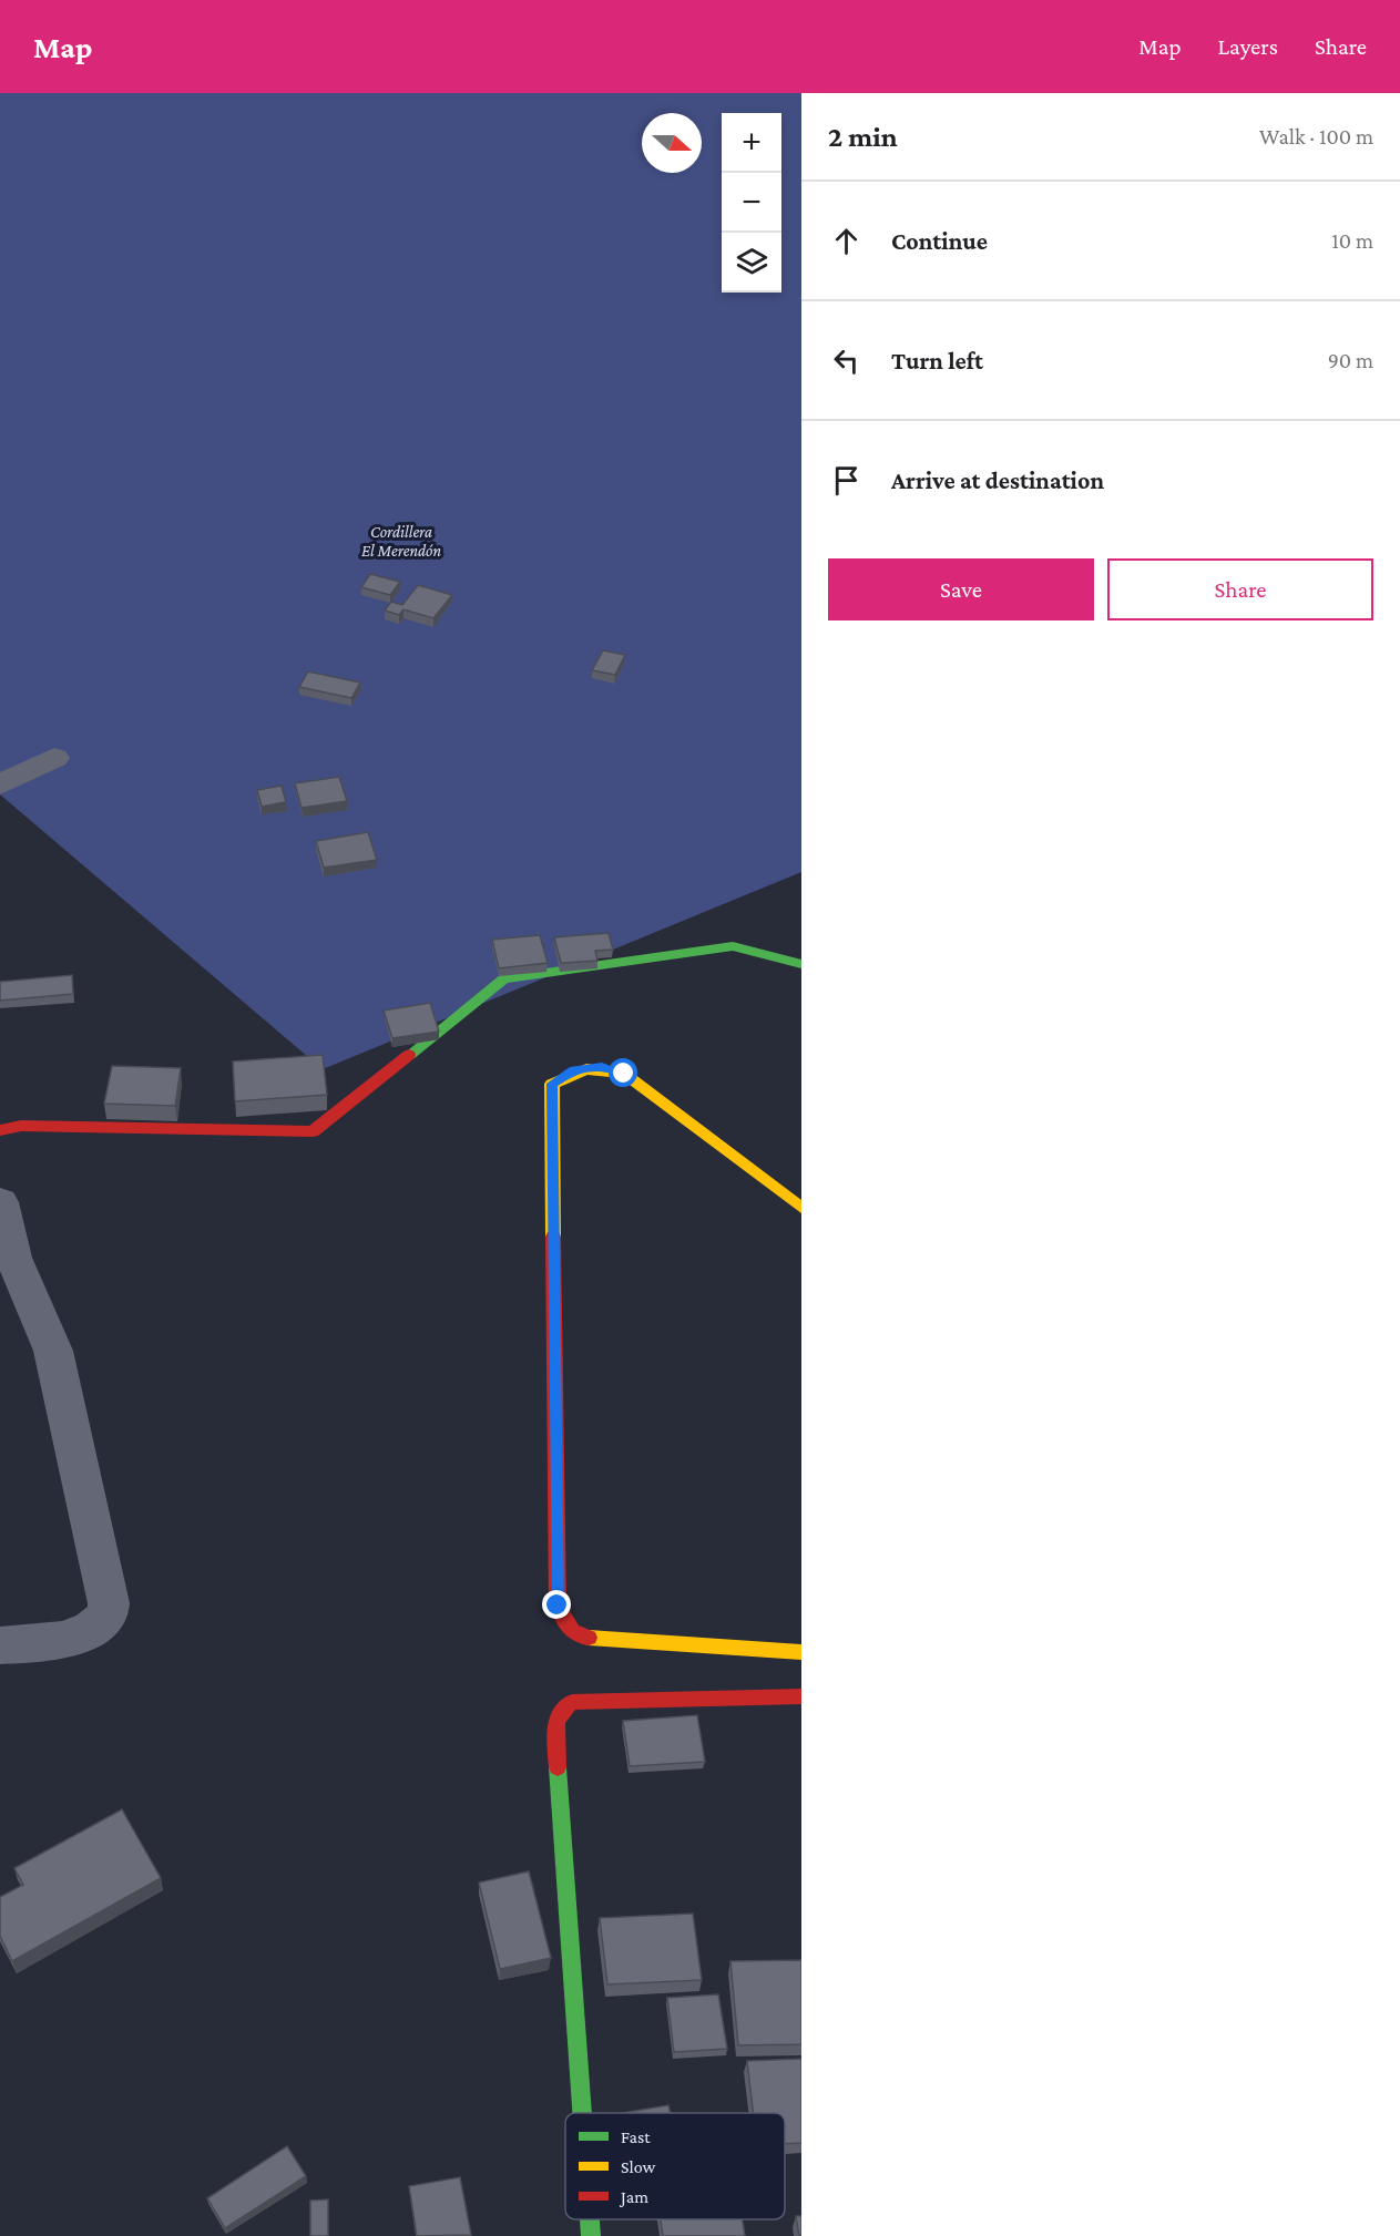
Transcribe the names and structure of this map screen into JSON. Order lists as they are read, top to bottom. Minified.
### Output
{"parks":["Cordillera El Merendón"],"legend":["Fast","Slow","Jam"],"north":"right","page":{"header":"Map","nav":["Map","Layers","Share"],"heading":["2 min","Walk · 100 m"],"map_buttons":["+","−"],"list":[["Continue","10 m"],["Turn left","90 m"],"Arrive at destination"],"buttons":["Save","Share"]}}
